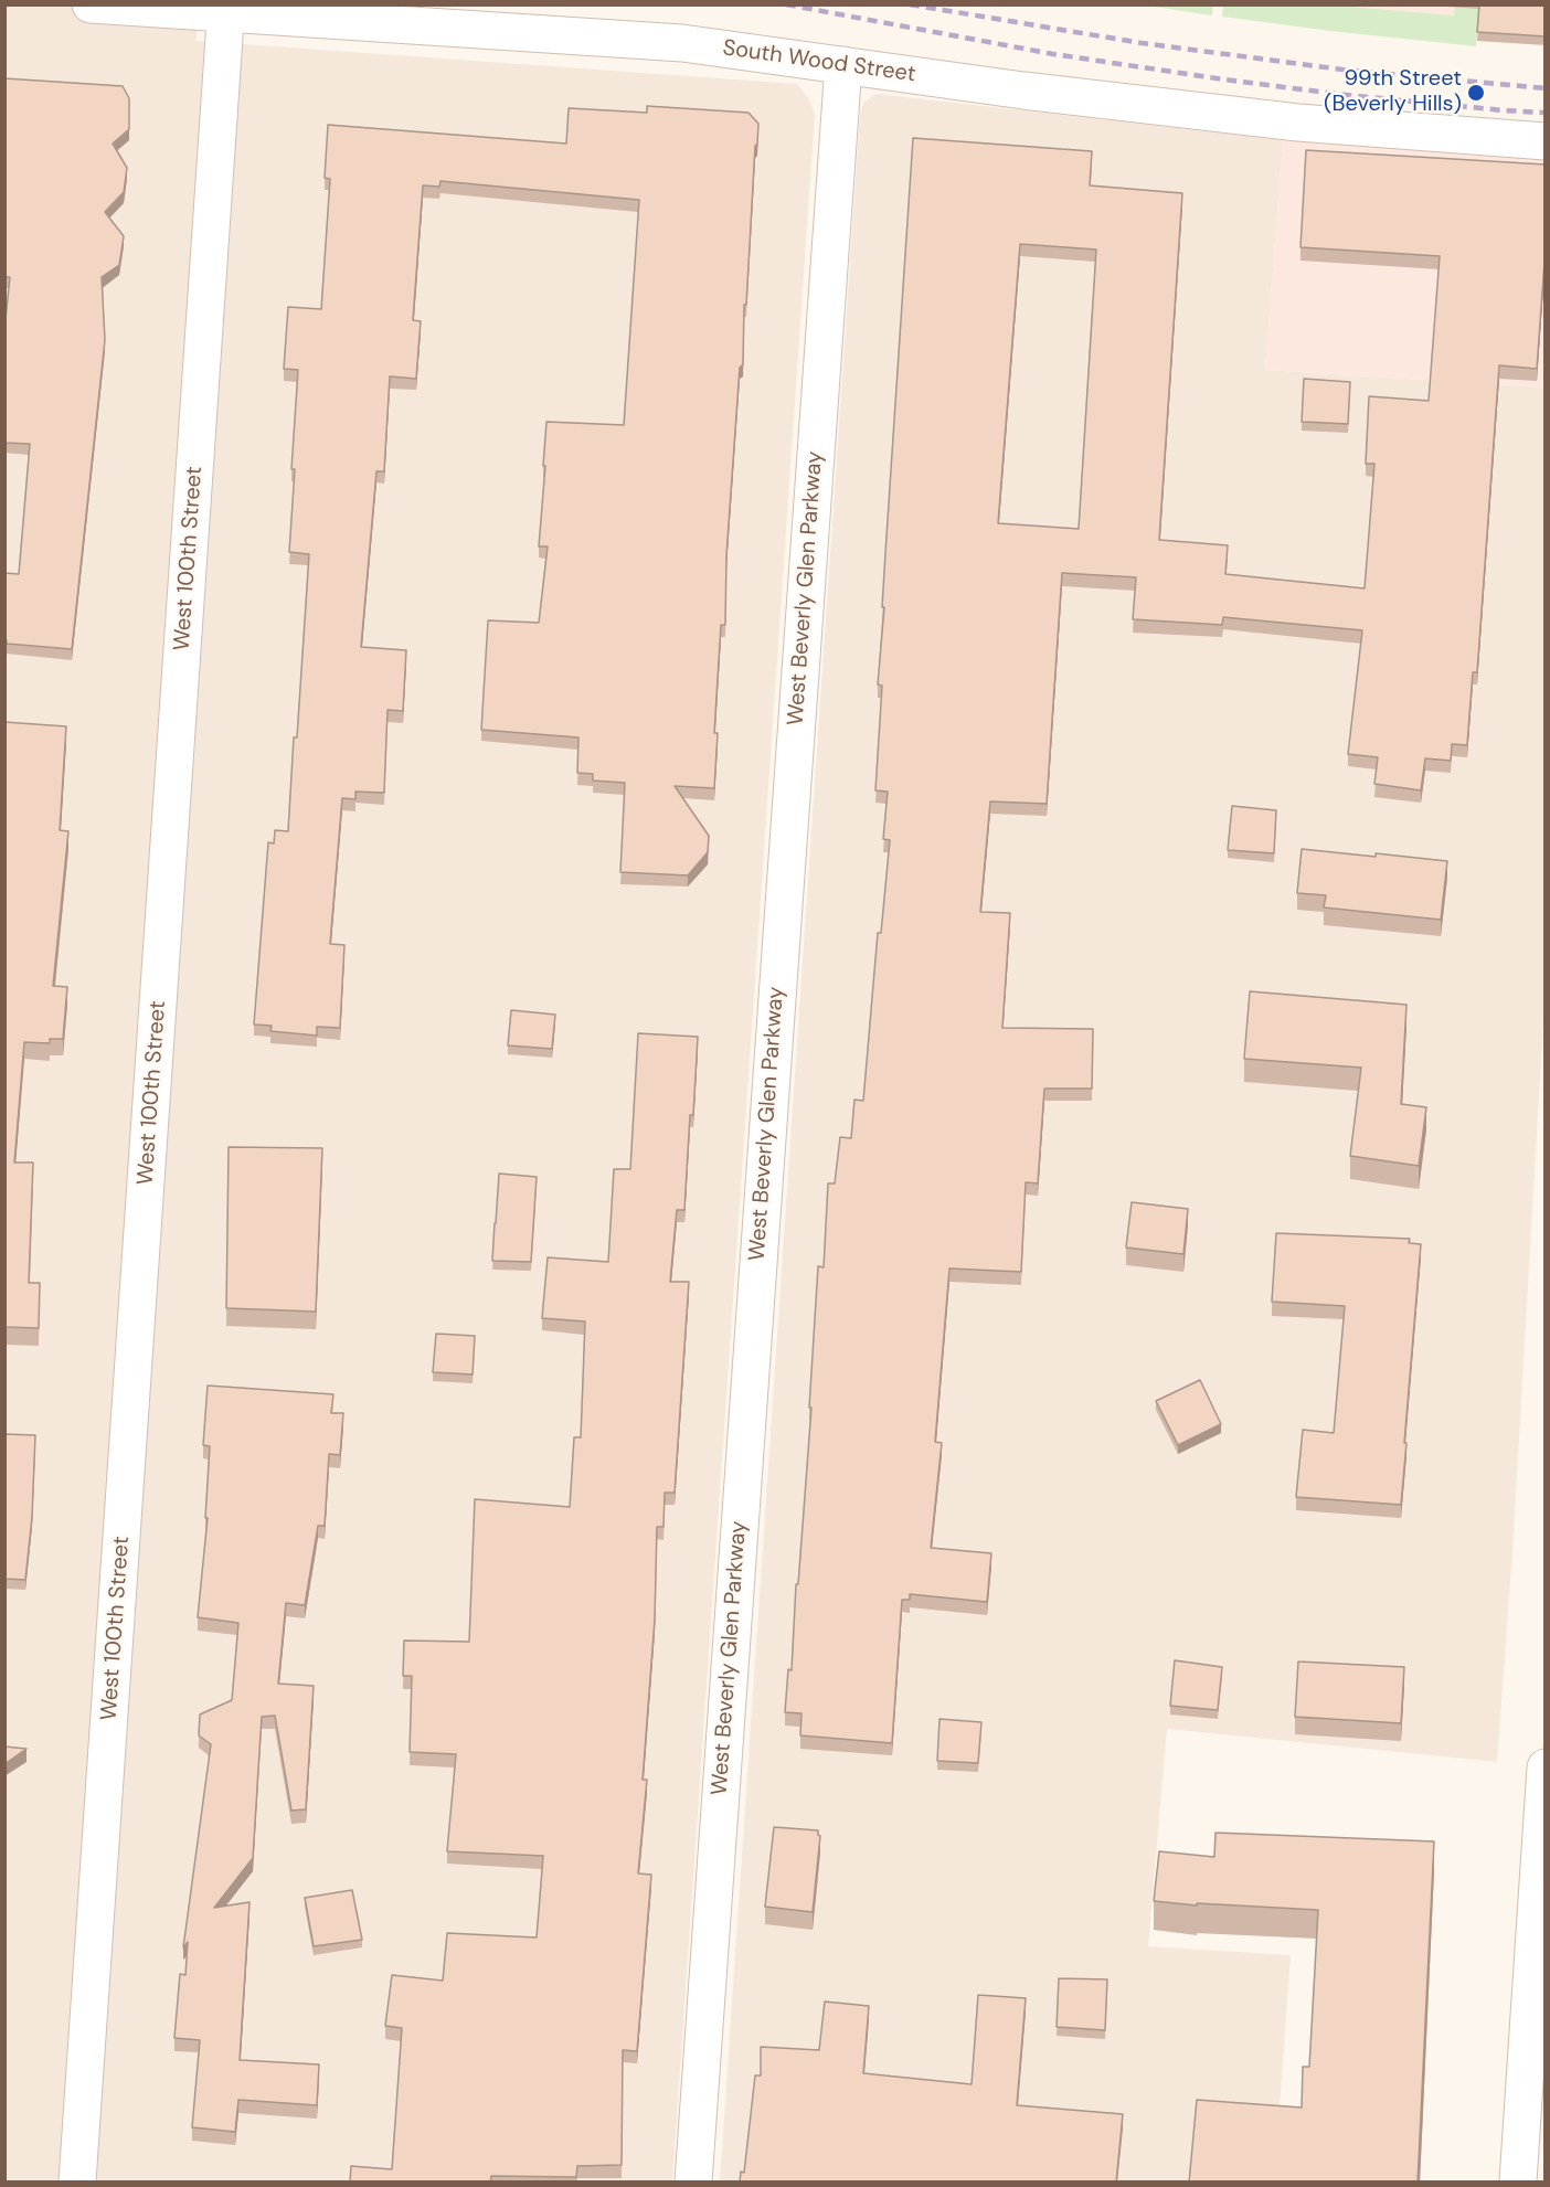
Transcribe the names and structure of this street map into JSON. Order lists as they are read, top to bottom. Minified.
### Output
{"streets":{"street":["South Wood Street","West 100th Street","West Beverly Glen Parkway"]},"crossings":[["South Wood Street","West 100th Street"],["South Wood Street","West Beverly Glen Parkway"]],"places":["99th Street (Beverly Hills)"]}
